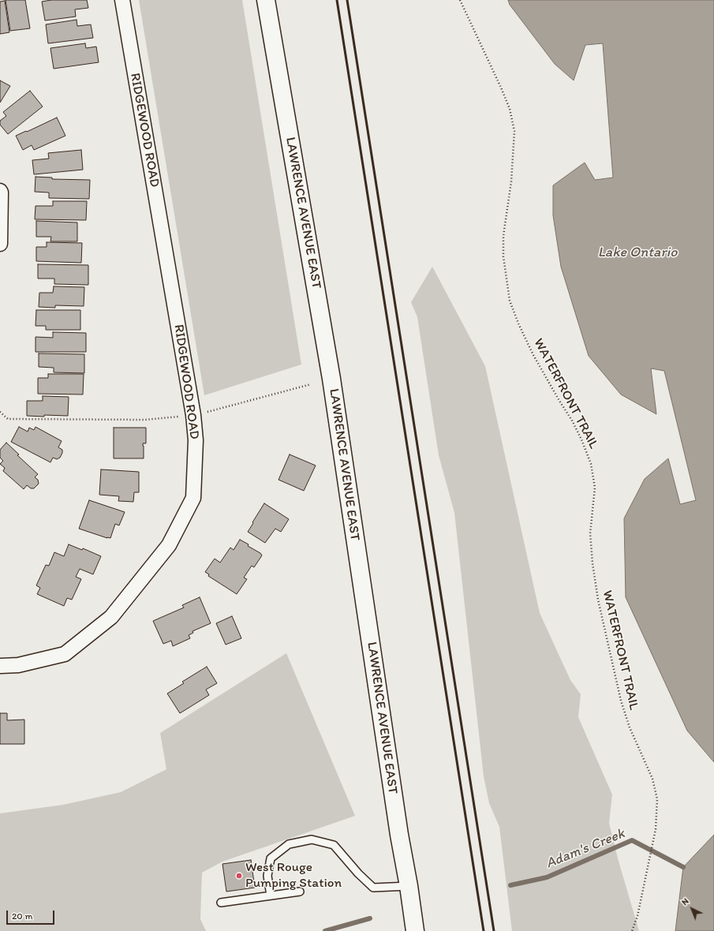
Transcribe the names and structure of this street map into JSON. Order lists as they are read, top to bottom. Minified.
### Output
{"streets":{"street":["RIDGEWOOD ROAD","LAWRENCE AVENUE EAST"],"path":["WATERFRONT TRAIL"]},"water":["Lake Ontario","Adam's Creek"],"places":["West Rouge Pumping Station"],"scale_bar":"20 m","north":"top left"}
